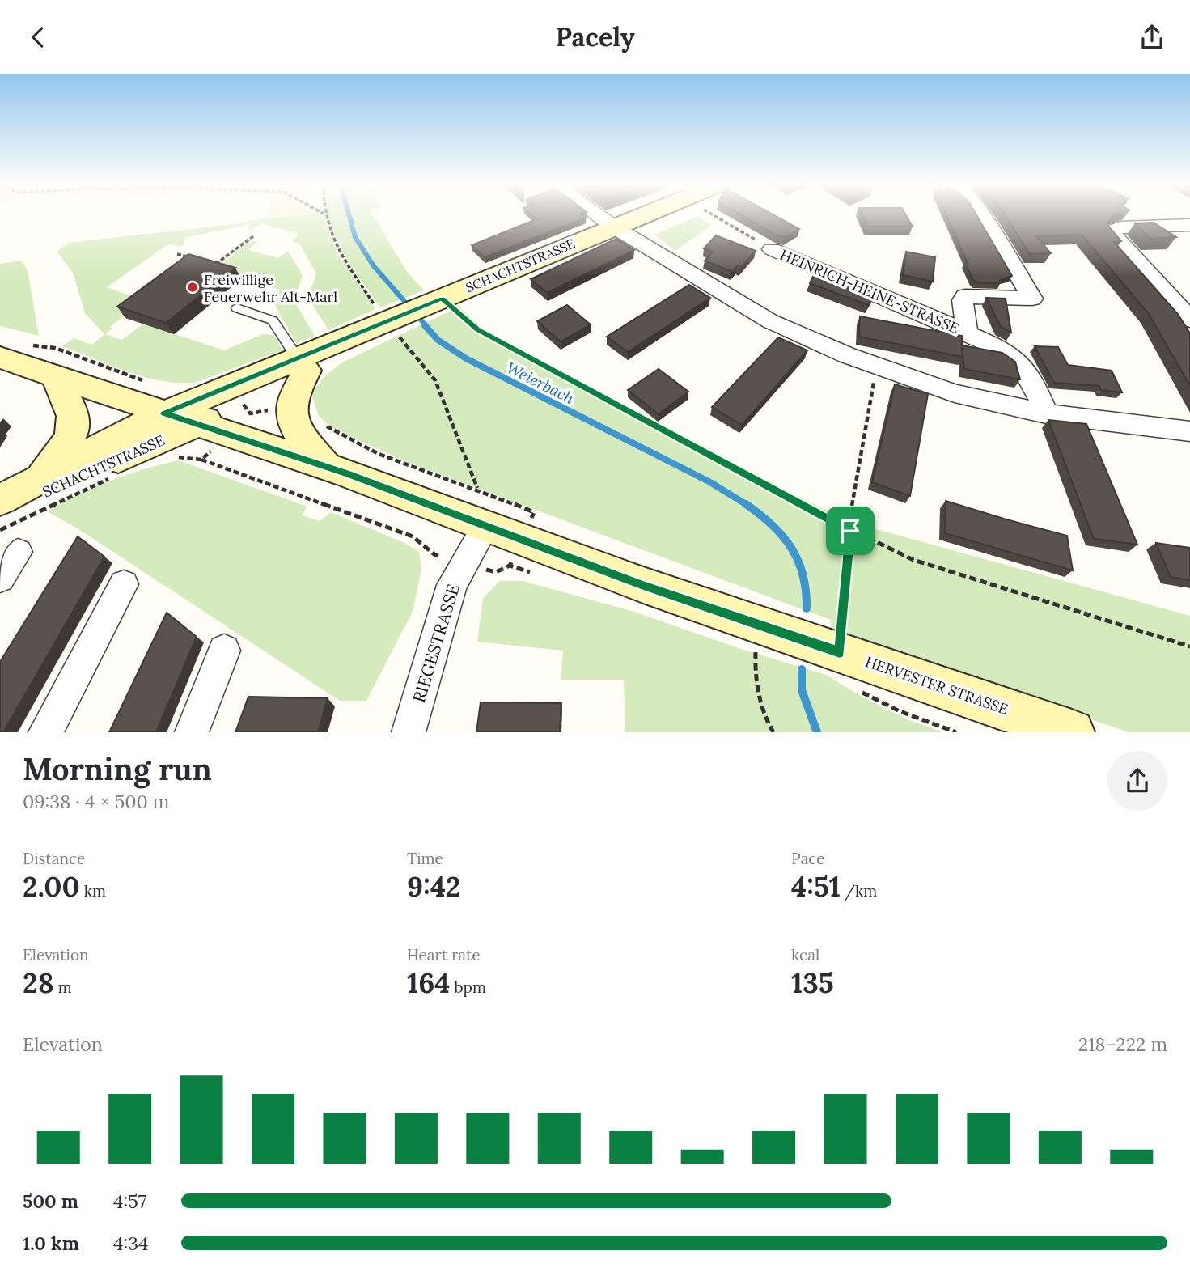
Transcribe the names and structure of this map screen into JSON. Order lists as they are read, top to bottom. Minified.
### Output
{"streets":{"street":["SCHACHTSTRASSE","HEINRICH-HEINE-STRASSE","RIEGESTRASSE","HERVESTER STRASSE"]},"crossings":[["SCHACHTSTRASSE","HERVESTER STRASSE"],["RIEGESTRASSE","HERVESTER STRASSE"]],"water":["Weierbach"],"places":["Freiwillige Feuerwehr Alt-Marl"],"page":{"header":"Pacely","heading":["Morning run","09:38 · 4 × 500 m"],"stats":[["Distance","2.00 km"],["Time","9:42"],["Pace","4:51 /km"],["Elevation","28 m"],["Heart rate","164 bpm"],["kcal","135"]],"chart":["Elevation","218–222 m"],"list":[{"name":"500 m","note":"4:57"},{"name":"1.0 km","note":"4:34"}]}}
